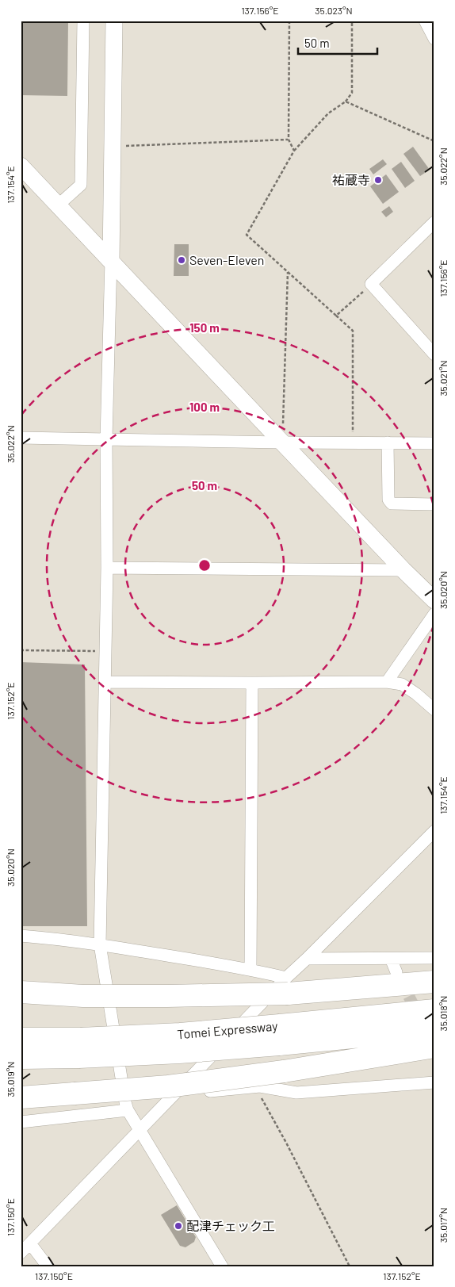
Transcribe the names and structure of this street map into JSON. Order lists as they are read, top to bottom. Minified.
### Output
{"streets":{"highway":["Tomei Expressway"]},"places":["祐蔵寺","Seven-Eleven","配津チェック工"],"scale_bar":"50 m","coordinates":["137.156°E","35.023°N","35.022°N","137.154°E","35.021°N","35.020°N","137.152°E","35.018°N","35.019°N","137.150°E","35.017°N"],"rings":["150 m","100 m","50 m"]}
